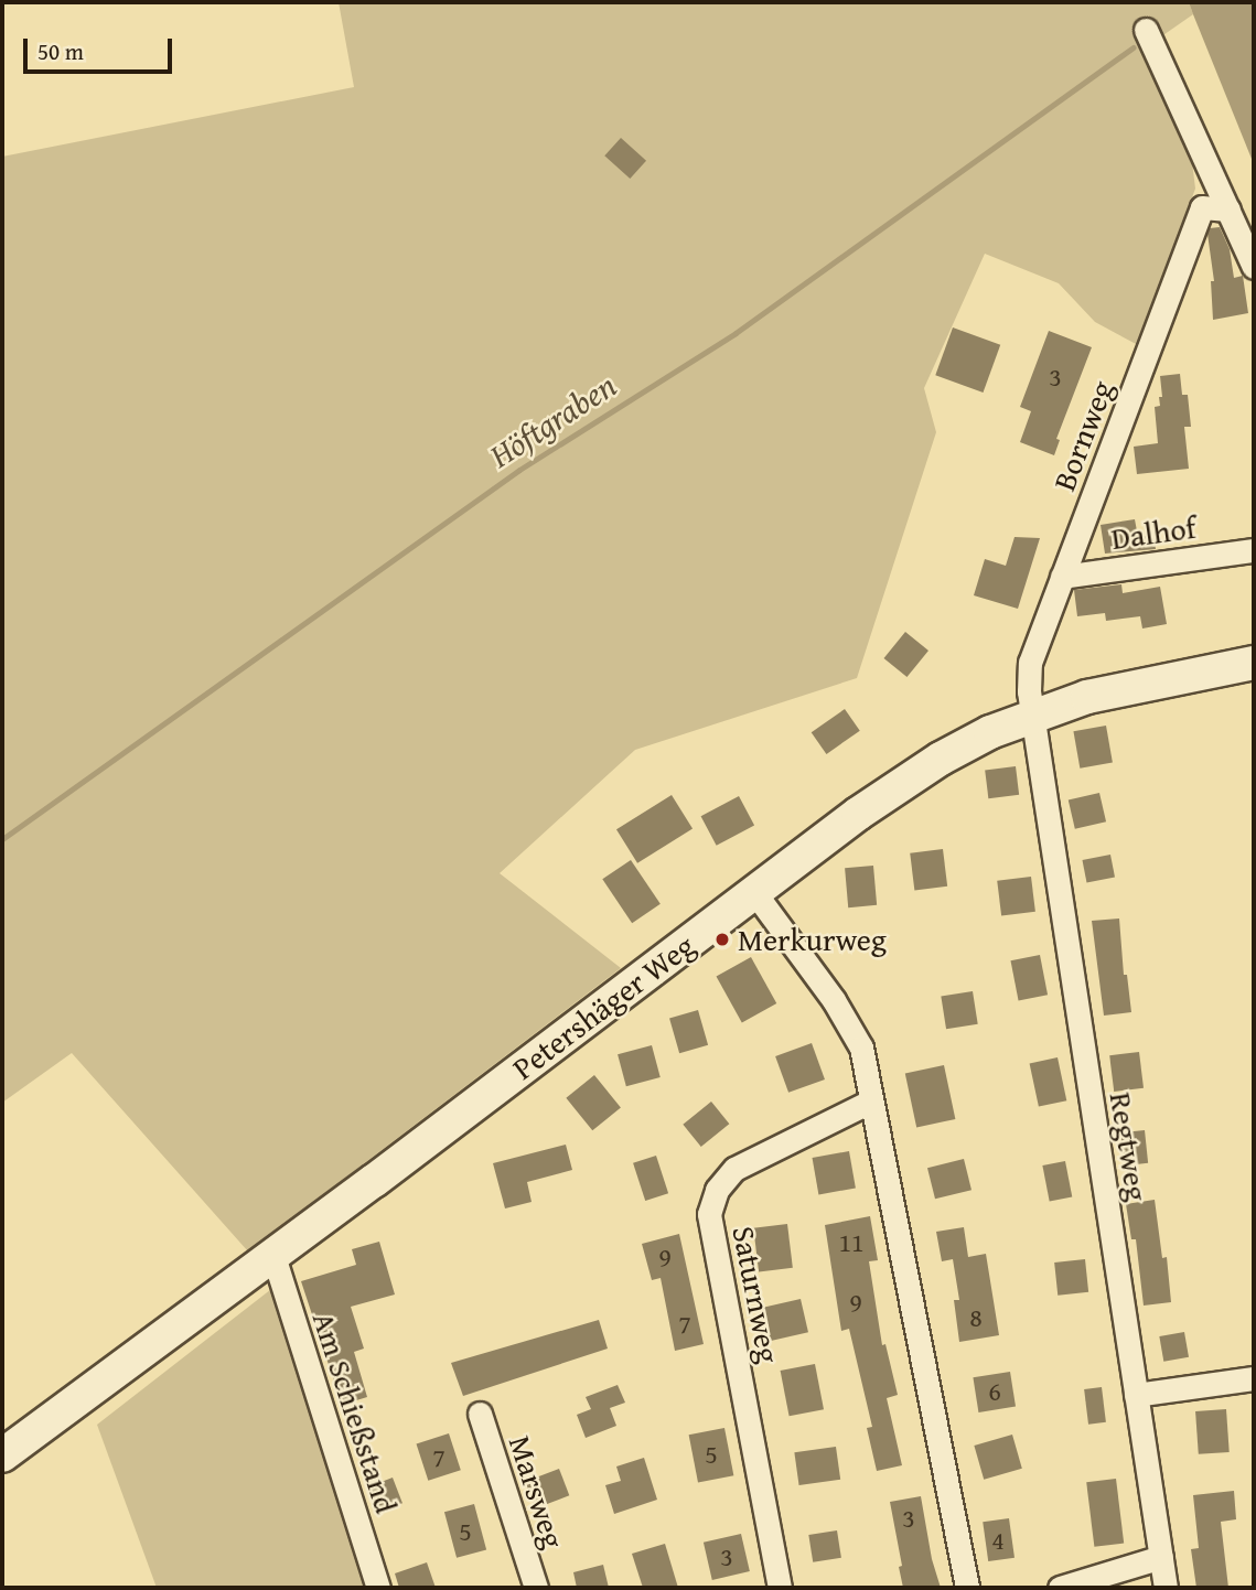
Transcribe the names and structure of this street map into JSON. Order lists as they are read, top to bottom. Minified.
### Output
{"streets":{"street":["Bornweg","Dalhof","Petershäger Weg","Regtweg","Saturnweg","Am Schießstand","Marsweg"]},"crossings":[["Bornweg","Dalhof"],["Bornweg","Petershäger Weg"],["Bornweg","Regtweg"],["Petershäger Weg","Regtweg"],["Petershäger Weg","Am Schießstand"]],"water":["Höftgraben"],"places":["Merkurweg"],"house_numbers":["3","11","9","9","8","7","6","5","7","3","5","4","3"],"scale_bar":"50 m"}
